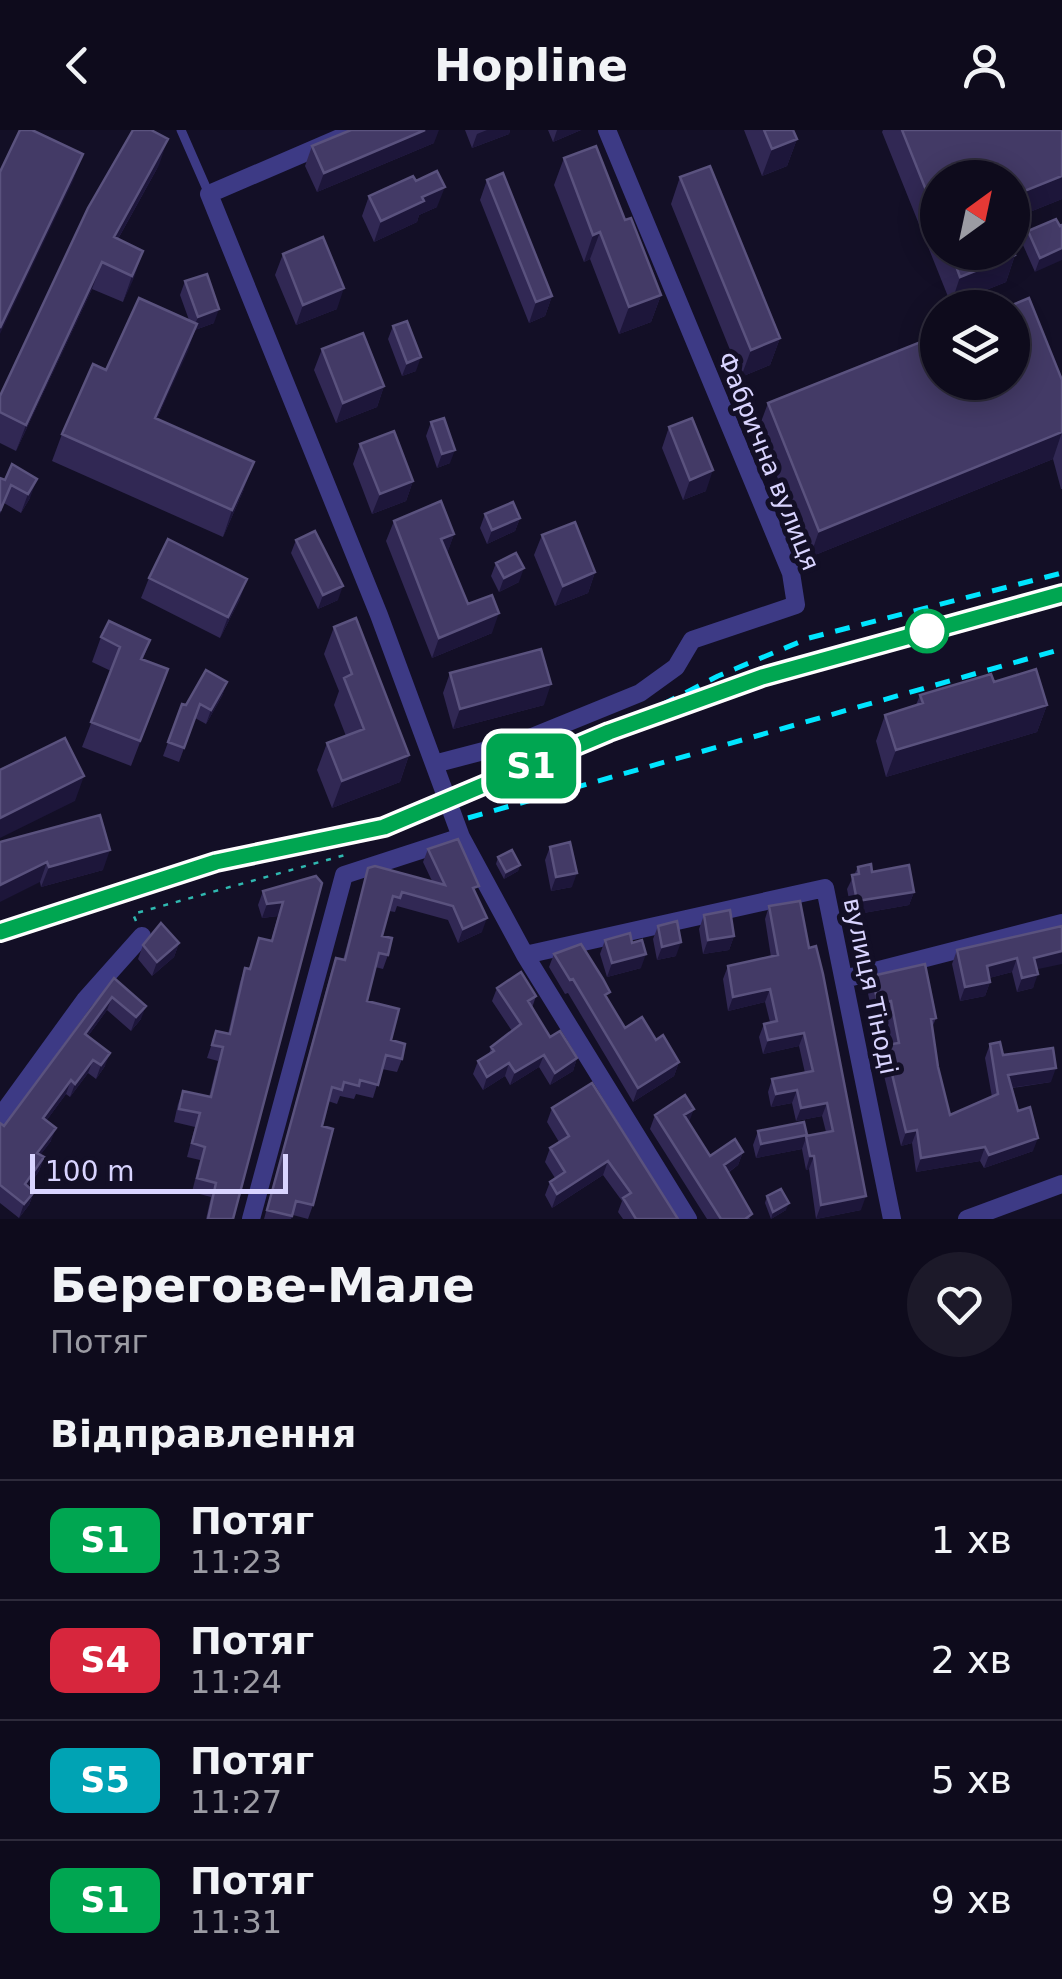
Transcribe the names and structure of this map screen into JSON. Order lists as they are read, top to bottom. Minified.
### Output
{"streets":{"street":["Фабрична вулиця","вулиця Тіноді"]},"scale_bar":"100 m","north":"top right","page":{"header":"Hopline","on_map":"S1","scale":"100 m","heading":[["Берегове-Мале","Потяг"],"Відправлення"],"list":[{"mark":"S1","name":"Потяг","note":"11:23","value":"1 хв"},{"mark":"S4","name":"Потяг","note":"11:24","value":"2 хв"},{"mark":"S5","name":"Потяг","note":"11:27","value":"5 хв"},{"mark":"S1","name":"Потяг","note":"11:31","value":"9 хв"}]}}
